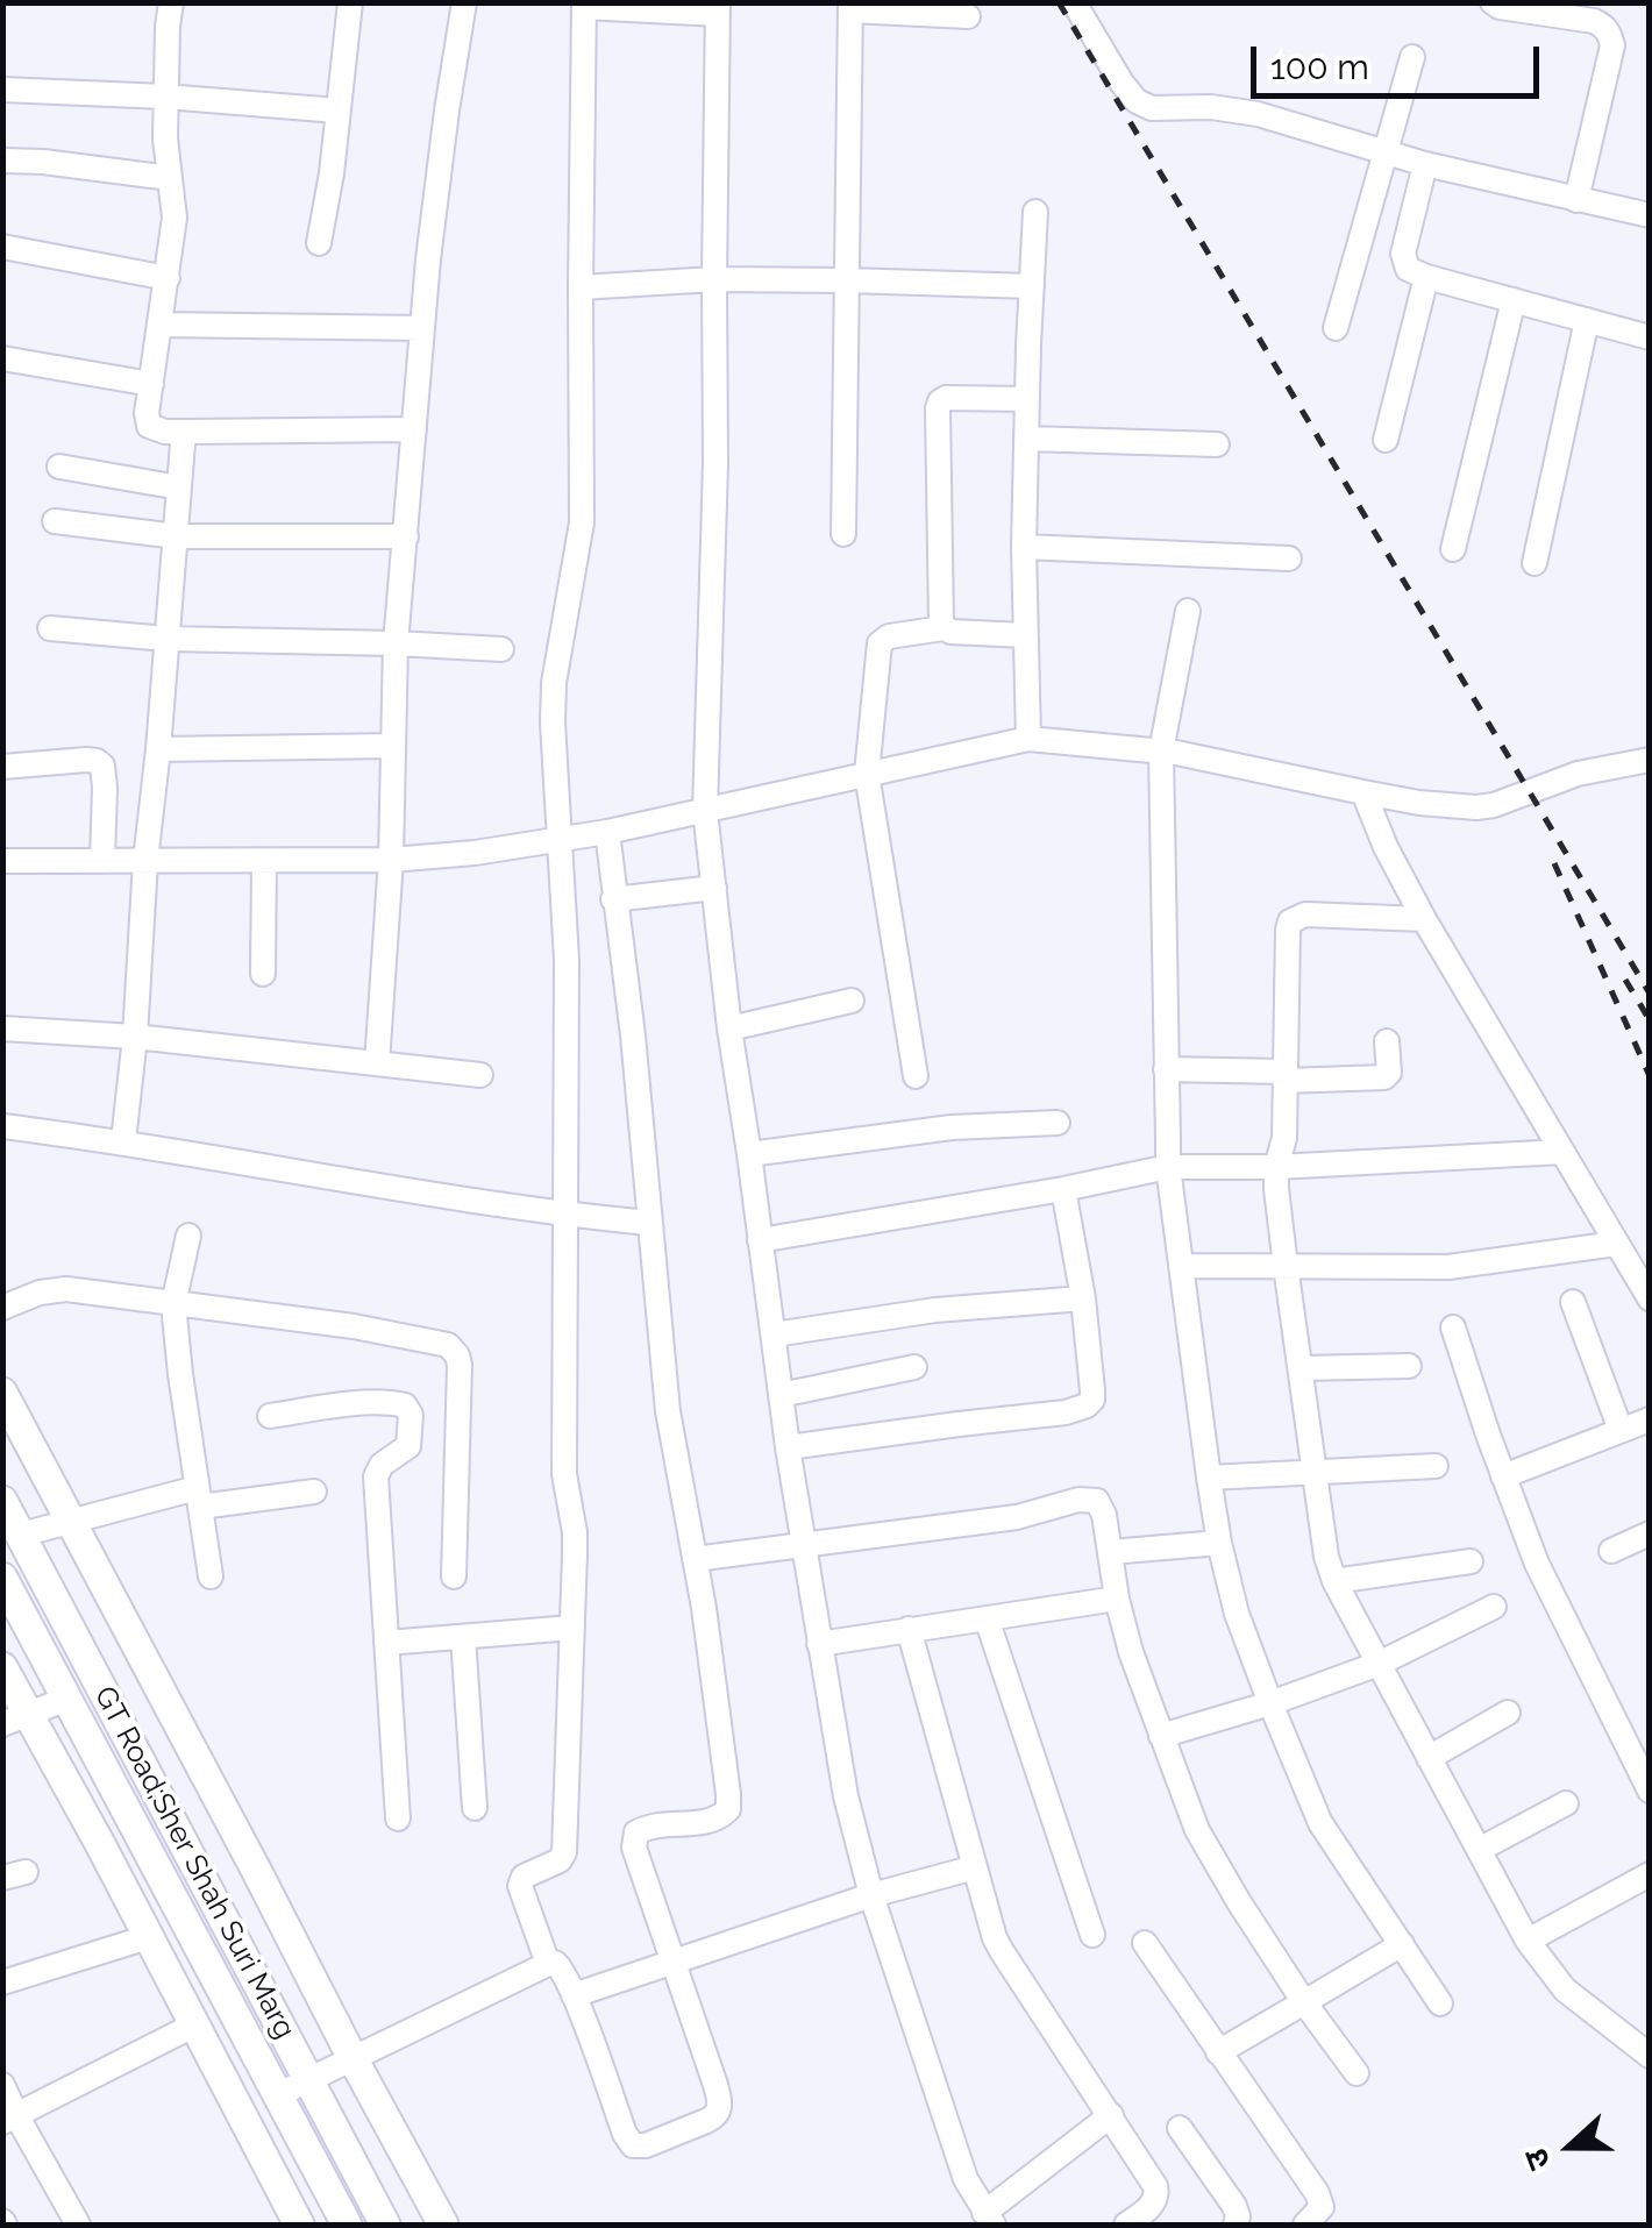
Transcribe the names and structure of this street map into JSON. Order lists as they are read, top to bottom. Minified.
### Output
{"streets":{"main road":["GT Road;Sher Shah Suri Marg"]},"scale_bar":"100 m","north":"left"}
